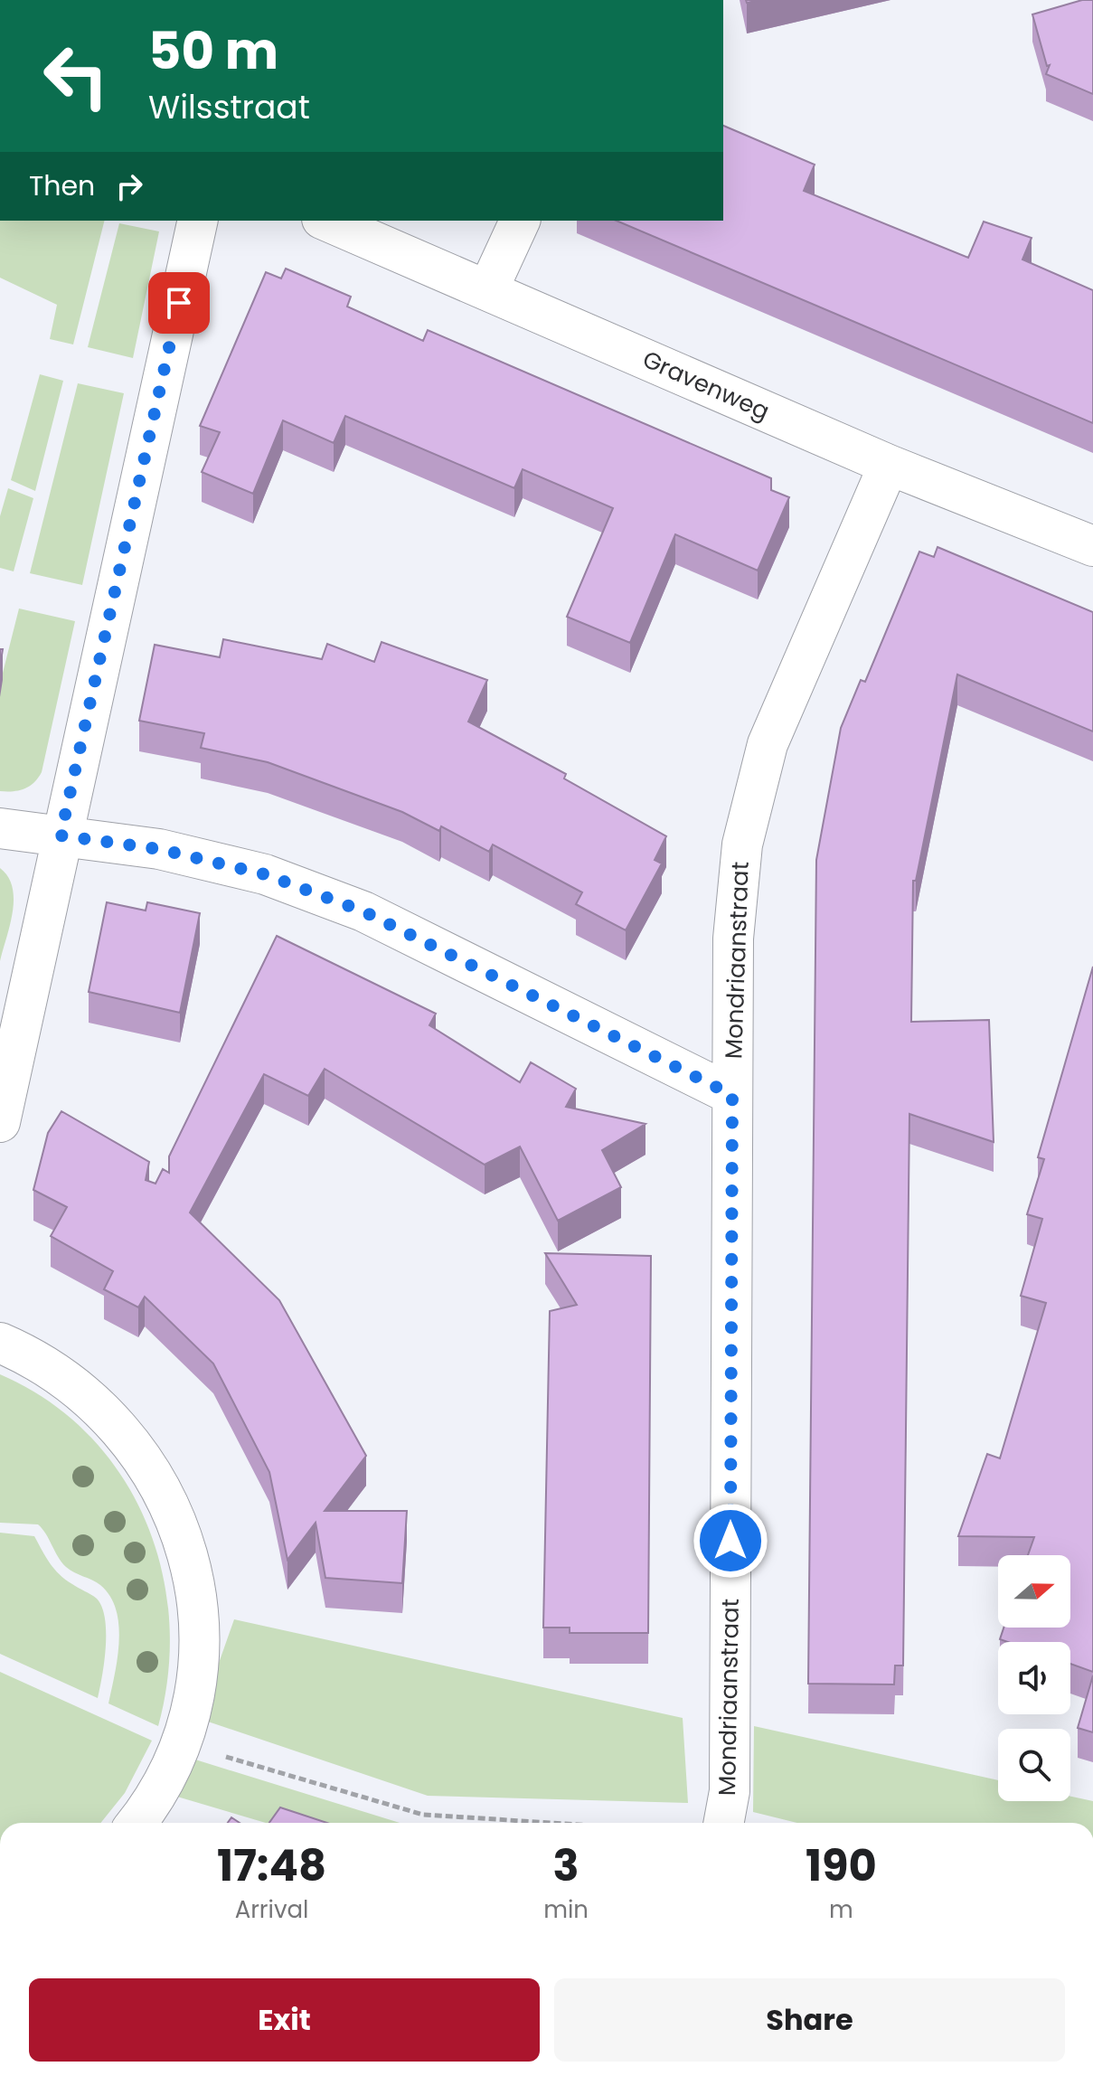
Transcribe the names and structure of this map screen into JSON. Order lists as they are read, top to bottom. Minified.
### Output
{"streets":{"street":["Gravenweg","Mondriaanstraat"]},"crossings":[["Gravenweg","Mondriaanstraat"]],"north":"right","page":{"turn":["50 m","Wilsstraat"],"then":"Then","eta":["17:48","Arrival","3","min","190","m"],"buttons":["Exit","Share"]}}
